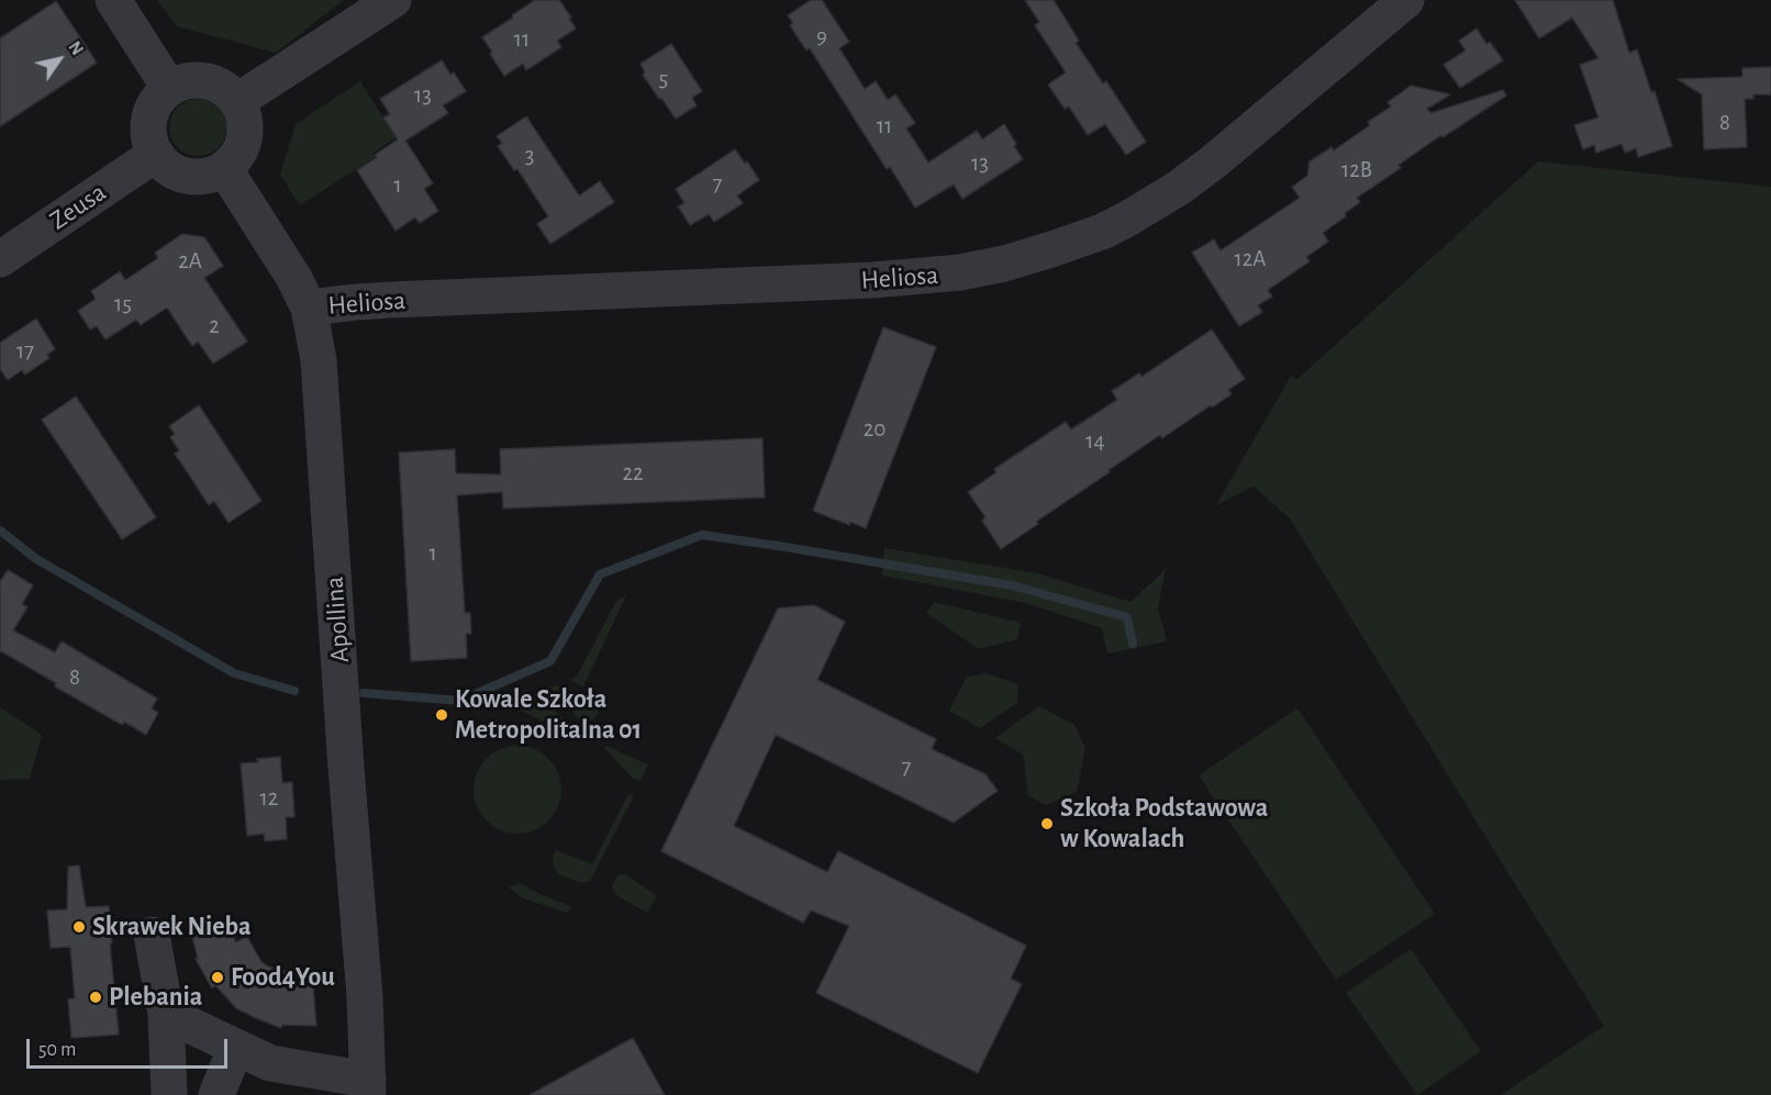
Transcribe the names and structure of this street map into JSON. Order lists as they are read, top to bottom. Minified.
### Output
{"streets":{"street":["Zeusa","Heliosa","Apollina"]},"crossings":[["Zeusa","Apollina"],["Heliosa","Apollina"]],"places":["Kowale Szkoła Metropolitalna 01","Szkoła Podstawowa w Kowalach","Skrawek Nieba","Food4You","Plebania"],"house_numbers":["9","11","5","13","8","11","3","13","12B","7","1","12A","2A","15","2","17","20","14","22","1","8","7","12"],"scale_bar":"50 m","north":"top right"}
